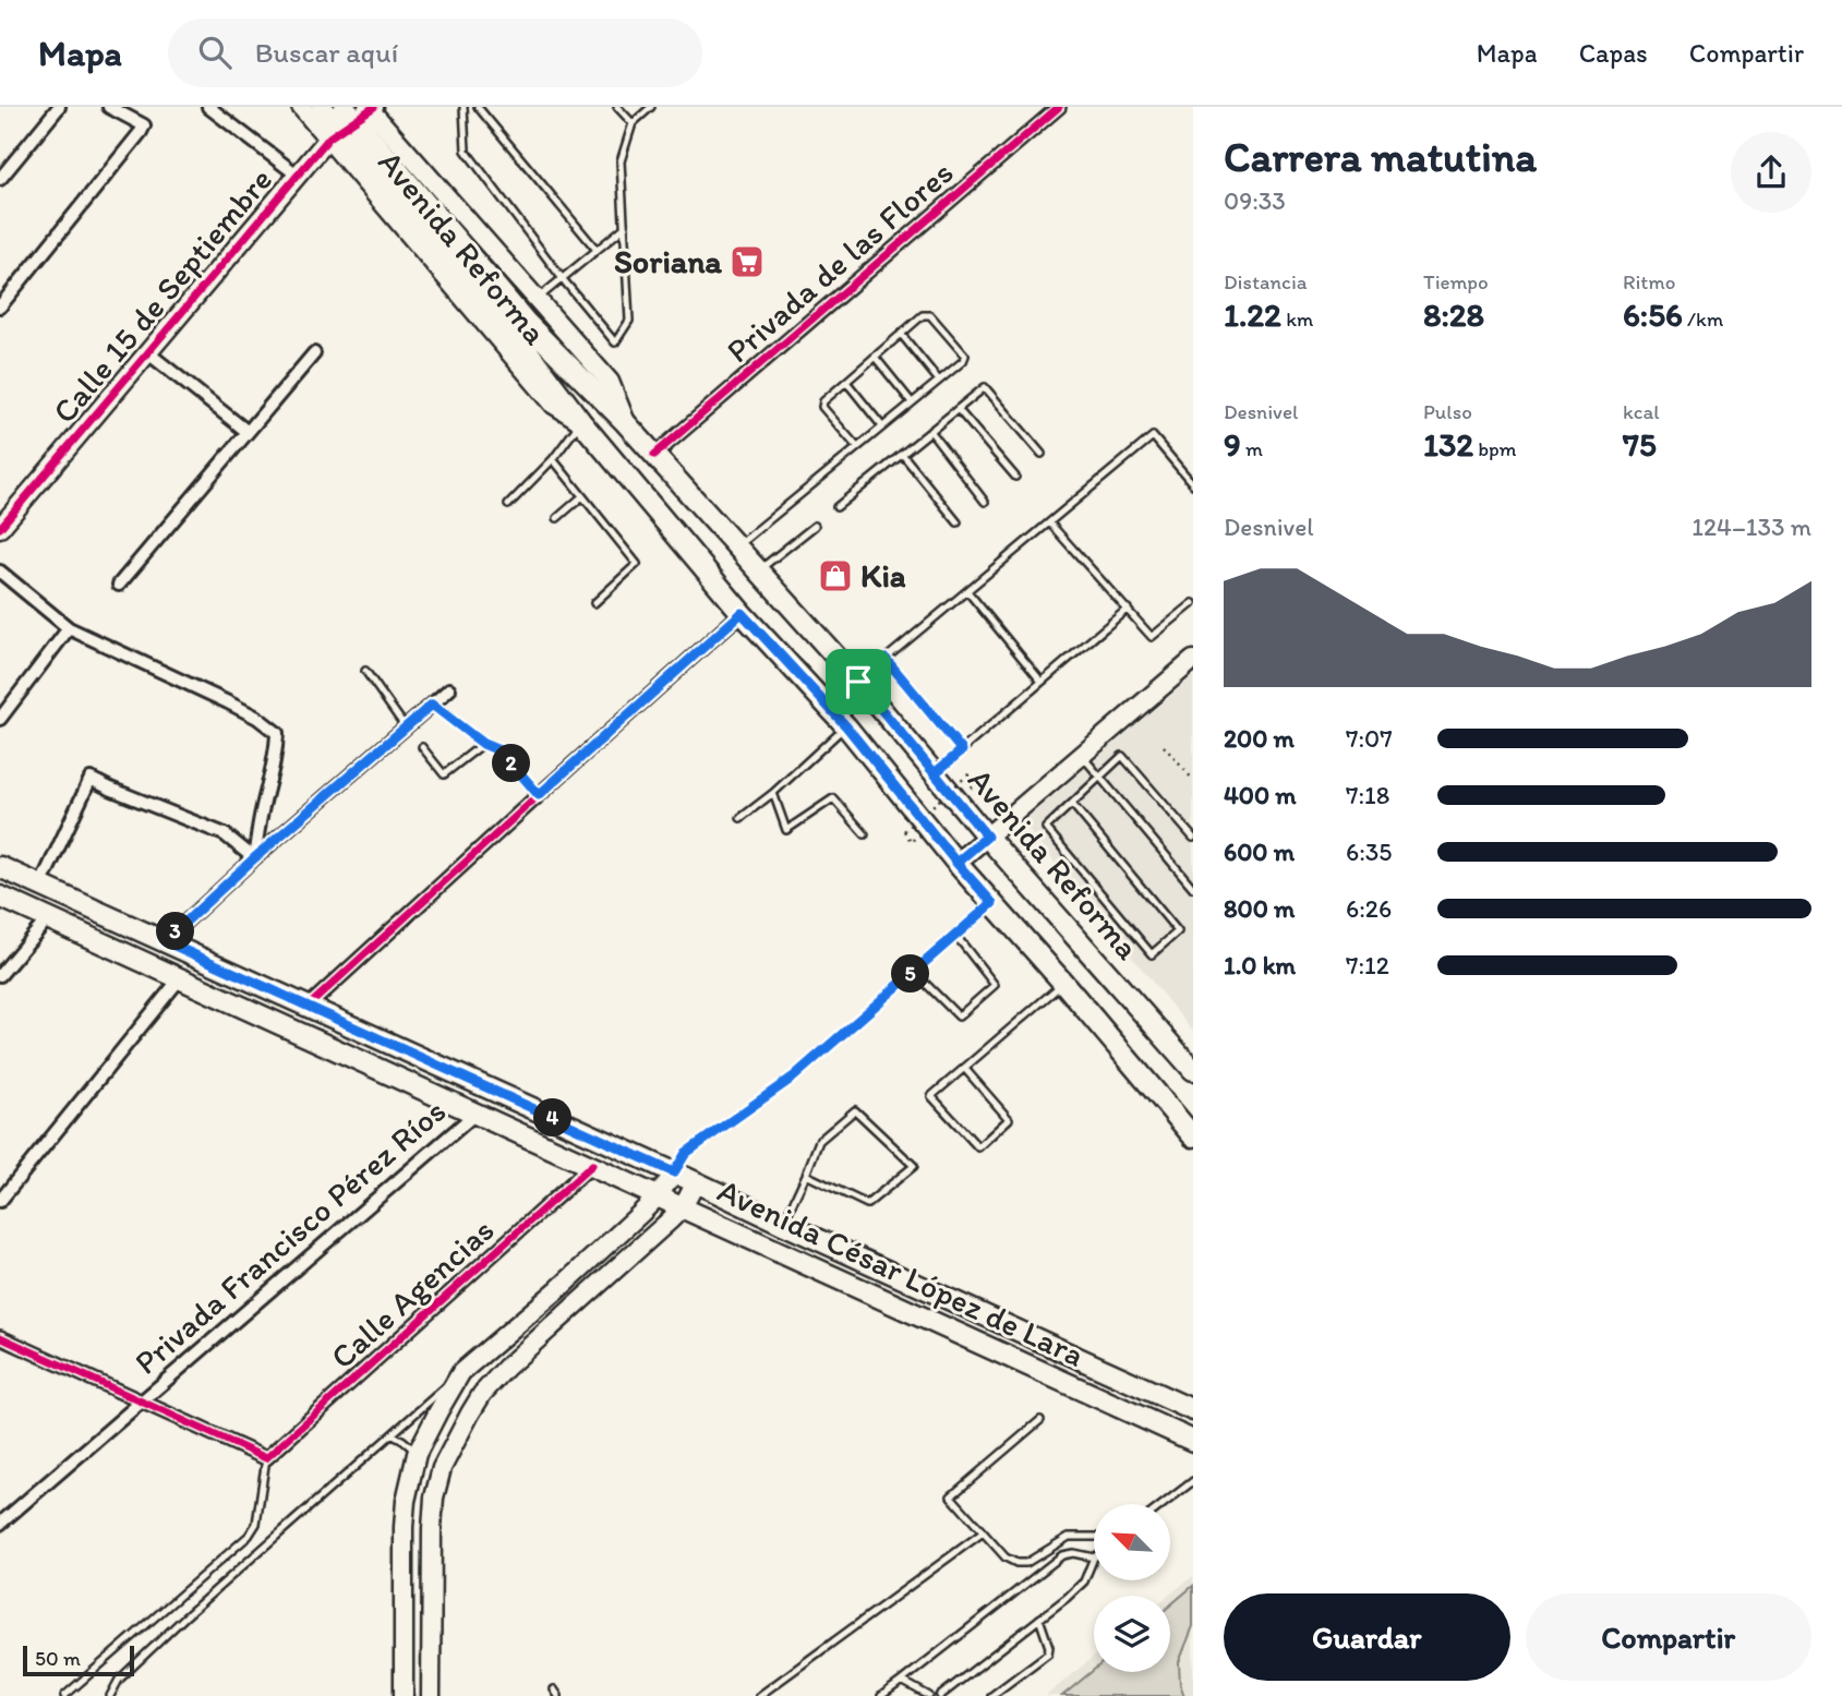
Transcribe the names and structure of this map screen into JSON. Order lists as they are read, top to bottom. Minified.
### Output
{"streets":{"main road":["Avenida Reforma","Avenida César López de Lara"],"street":["Privada de las Flores","Calle 15 de Septiembre","Privada Francisco Pérez Ríos","Calle Agencias"]},"crossings":[["Avenida Reforma","Privada de las Flores"],["Avenida Reforma","Calle 15 de Septiembre"],["Privada Francisco Pérez Ríos","Avenida César López de Lara"],["Avenida César López de Lara","Calle Agencias"]],"places":{"supermarket":["Soriana"],"shop":["Kia"]},"scale_bar":"50 m","north":"top left","page":{"header":"Mapa","search":"Buscar aquí","nav":["Mapa","Capas","Compartir"],"heading":["Carrera matutina","09:33"],"stats":[["Distancia","1.22 km"],["Tiempo","8:28"],["Ritmo","6:56 /km"],["Desnivel","9 m"],["Pulso","132 bpm"],["kcal","75"]],"chart":["Desnivel","124–133 m"],"list":[{"name":"200 m","note":"7:07"},{"name":"400 m","note":"7:18"},{"name":"600 m","note":"6:35"},{"name":"800 m","note":"6:26"},{"name":"1.0 km","note":"7:12"}],"pins":["2","3","5","4"],"buttons":["Guardar","Compartir"],"scale":"50 m"}}
